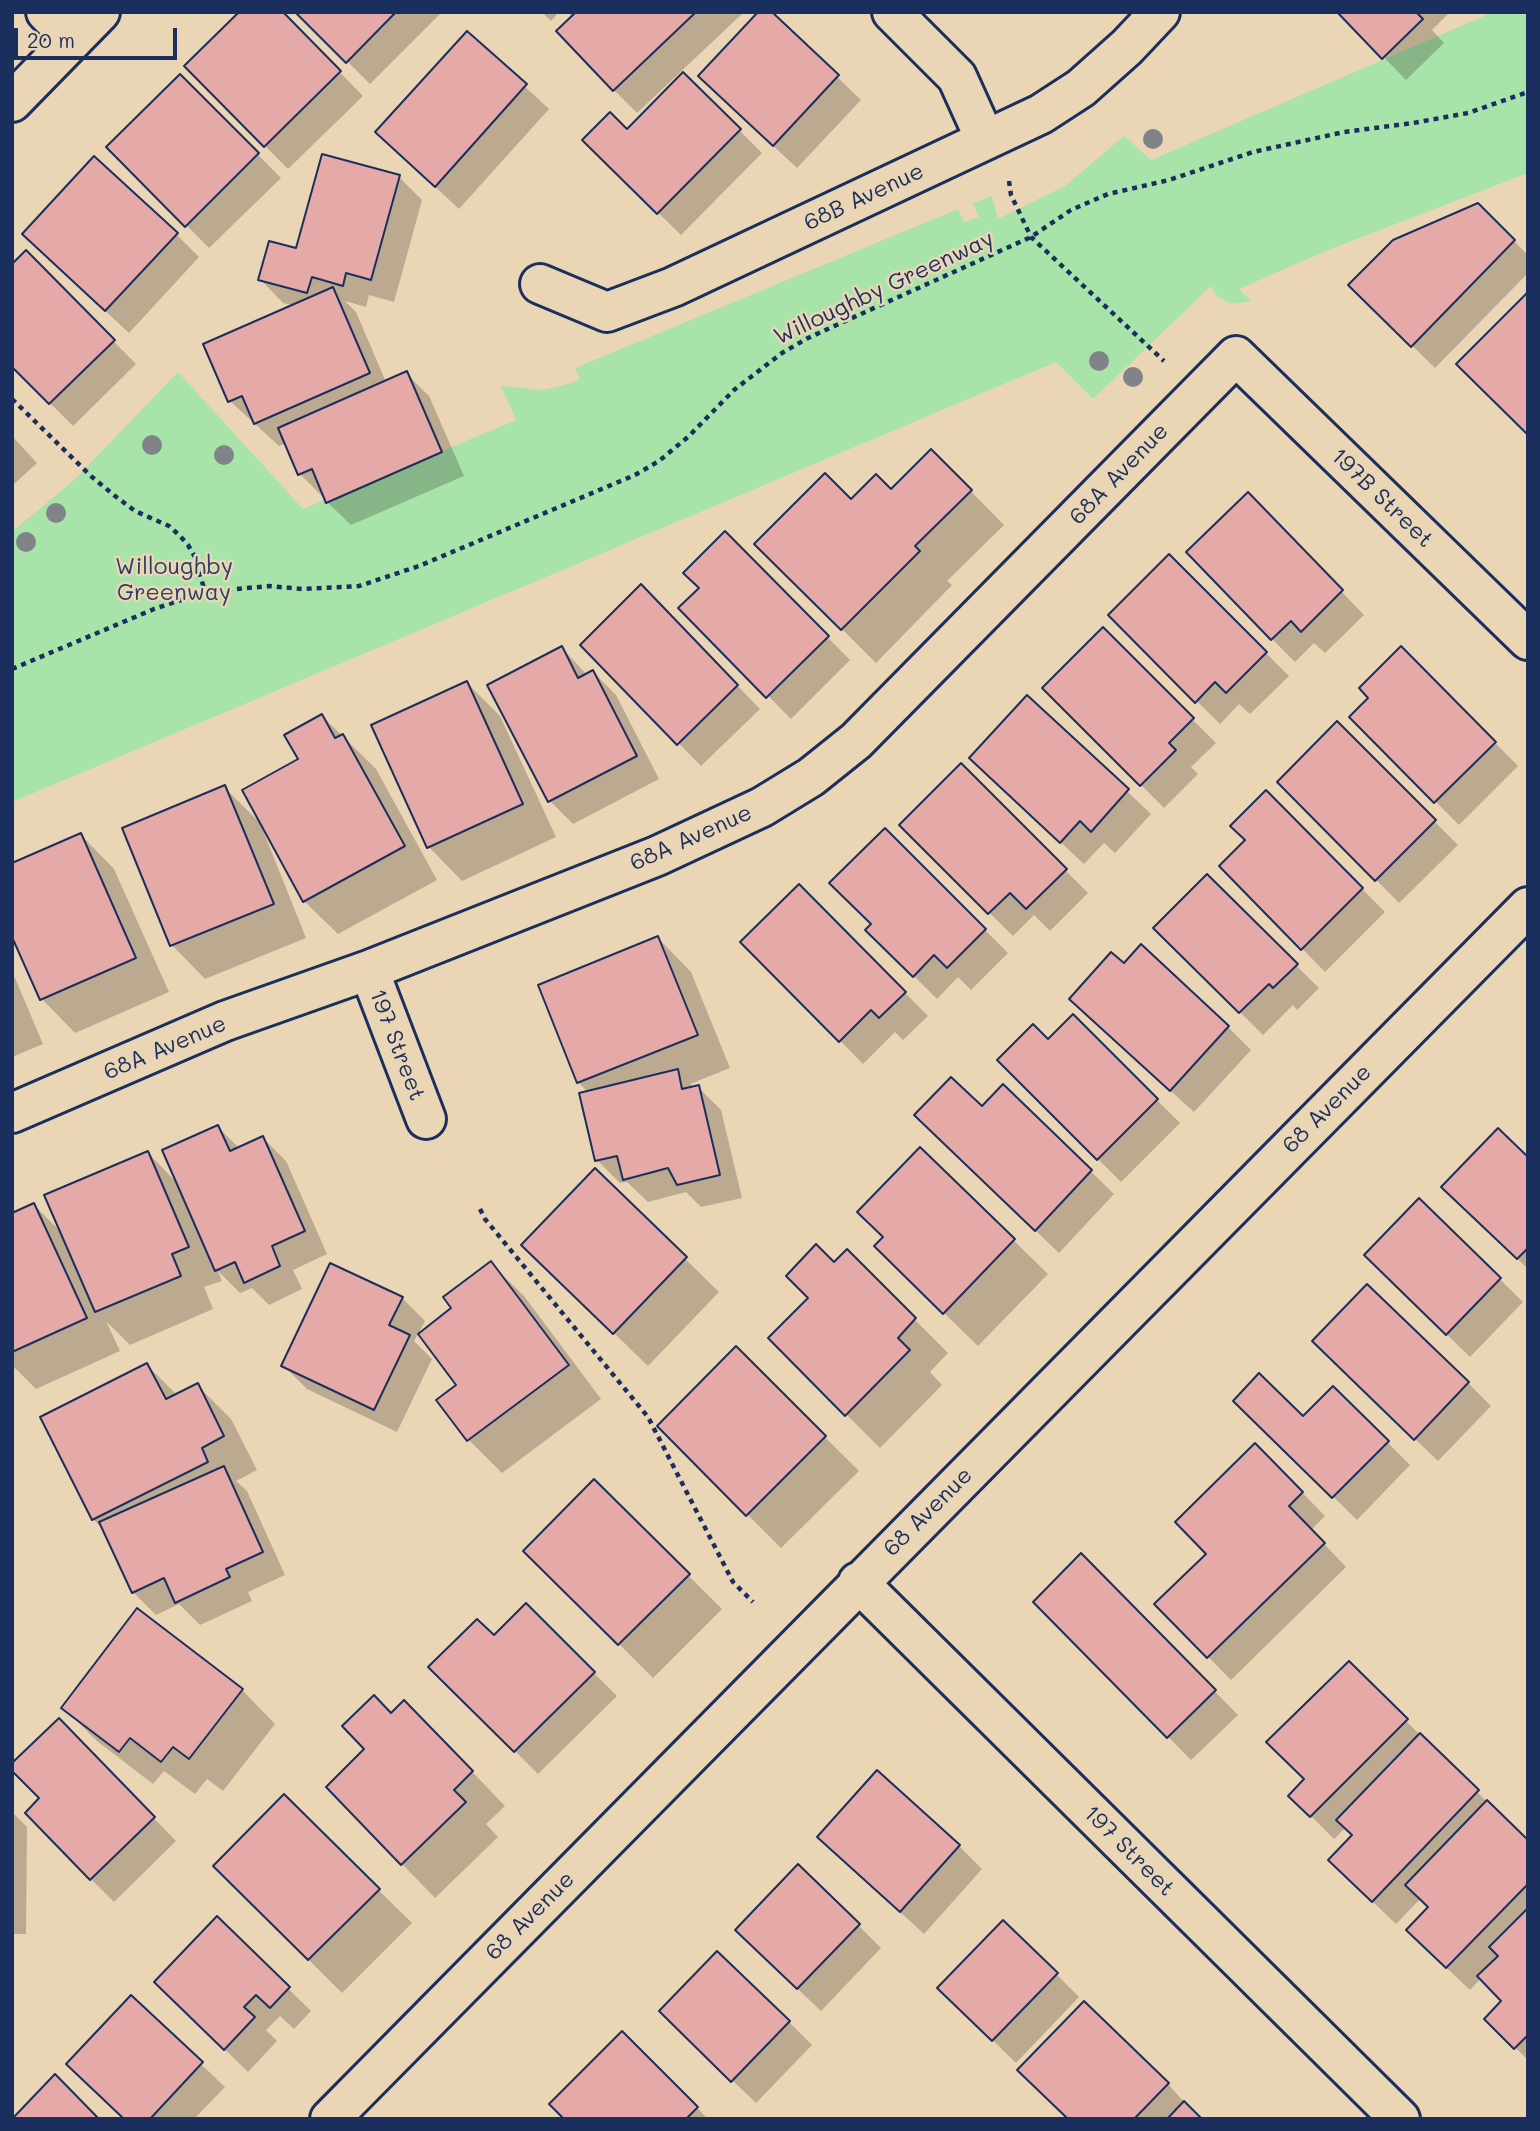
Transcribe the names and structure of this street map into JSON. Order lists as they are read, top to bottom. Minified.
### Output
{"streets":{"street":["68B Avenue","68A Avenue","197B Street","197 Street","68 Avenue"],"path":["Willoughby Greenway"]},"crossings":[["68A Avenue","197B Street"],["68A Avenue","197 Street"],["197 Street","68 Avenue"]],"parks":["Willoughby Greenway"],"scale_bar":"20 m"}
